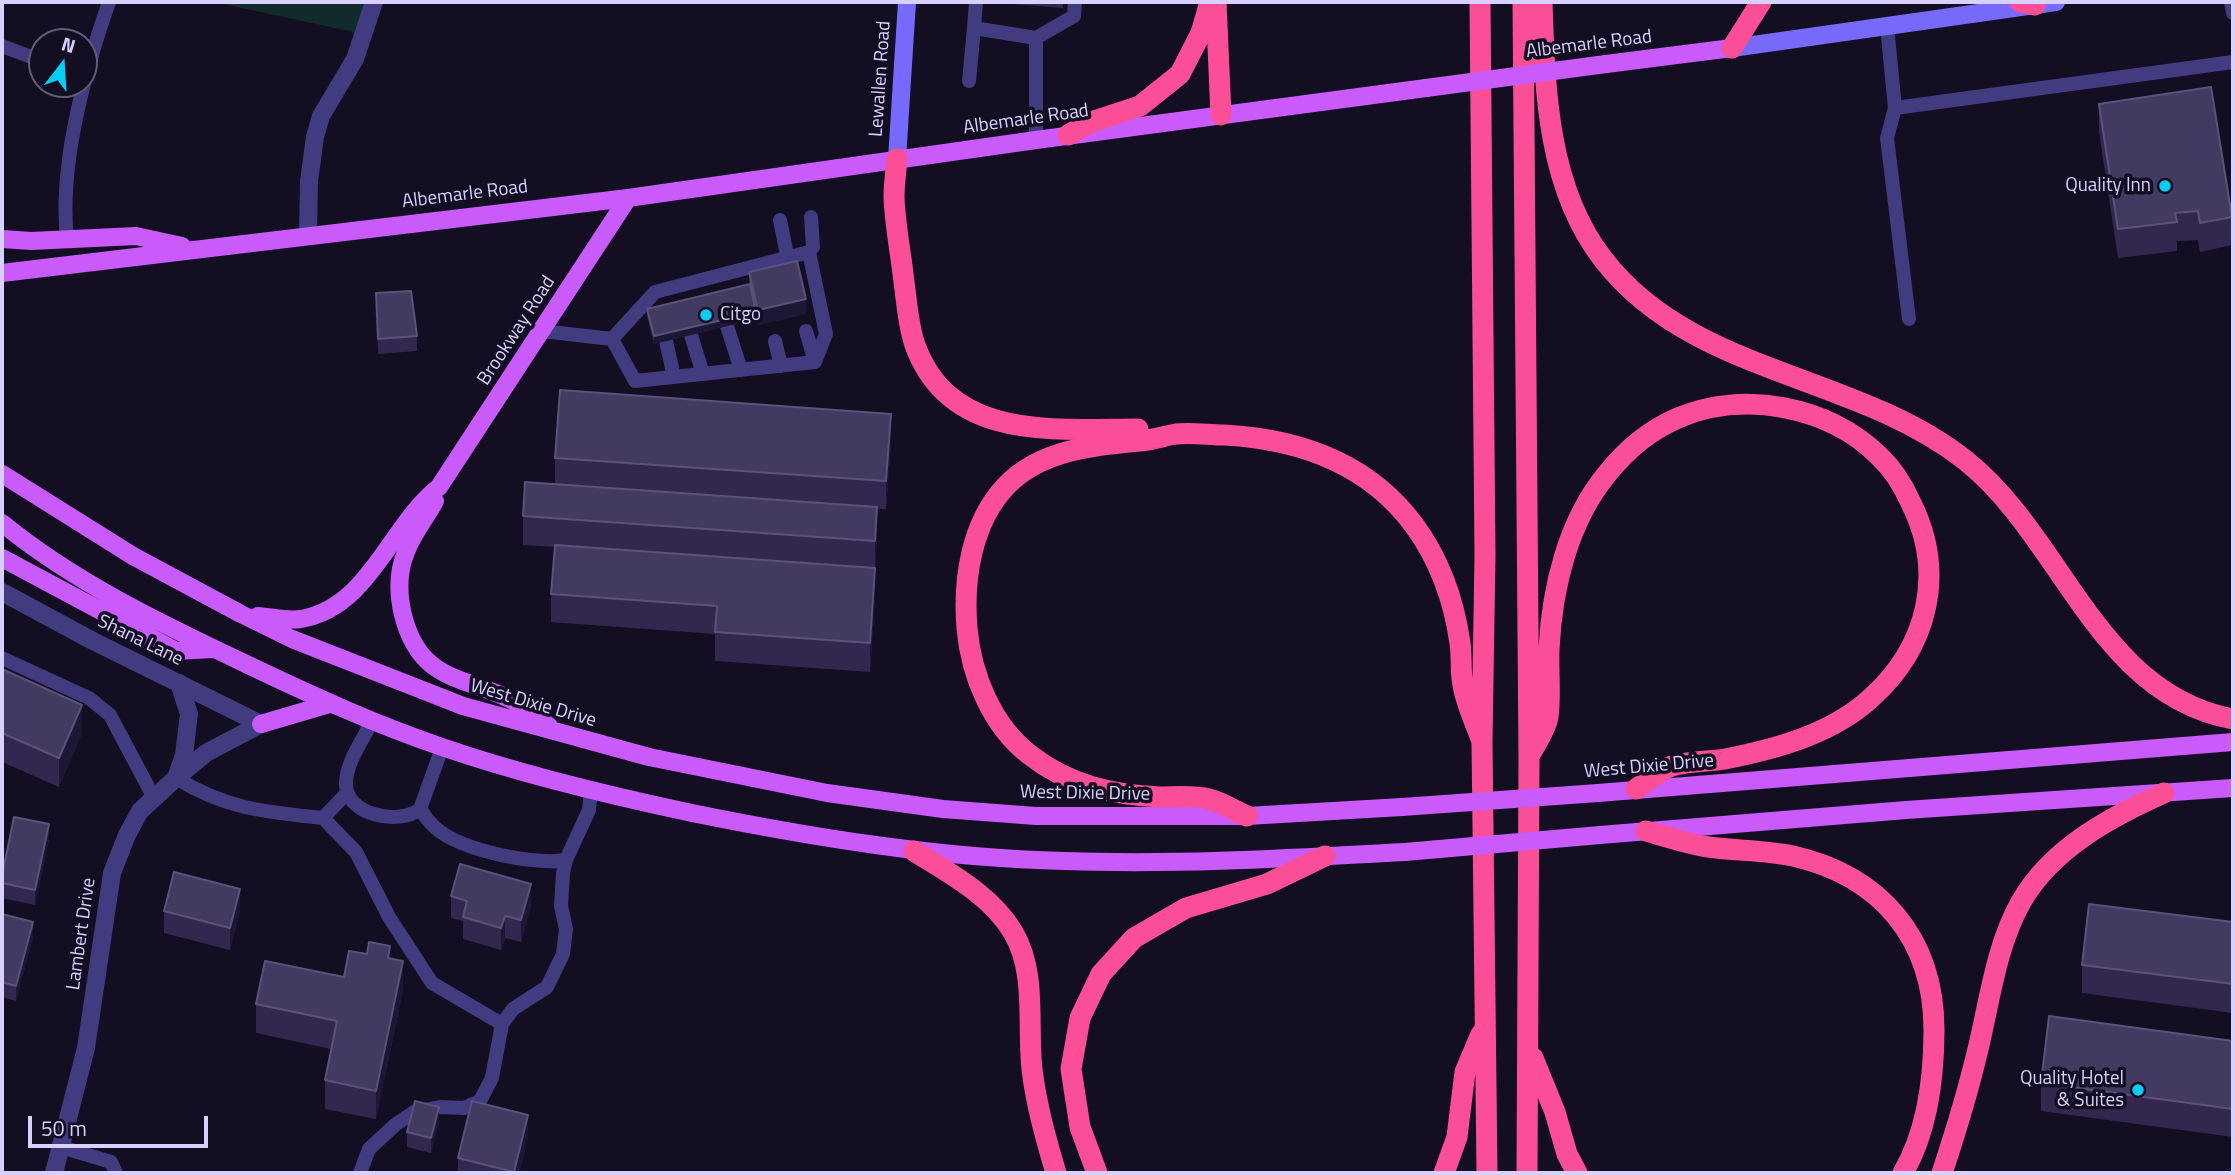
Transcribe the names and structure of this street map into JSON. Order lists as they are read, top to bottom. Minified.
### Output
{"streets":{"main road":["Albemarle Road","Lewallen Road","Brookway Road","West Dixie Drive"],"street":["Shana Lane","Lambert Drive"]},"crossings":[["Albemarle Road","Lewallen Road"],["Albemarle Road","Brookway Road"],["Shana Lane","Lambert Drive"]],"places":["Quality Inn","Citgo","Quality Hotel & Suites"],"scale_bar":"50 m","north":"top"}
